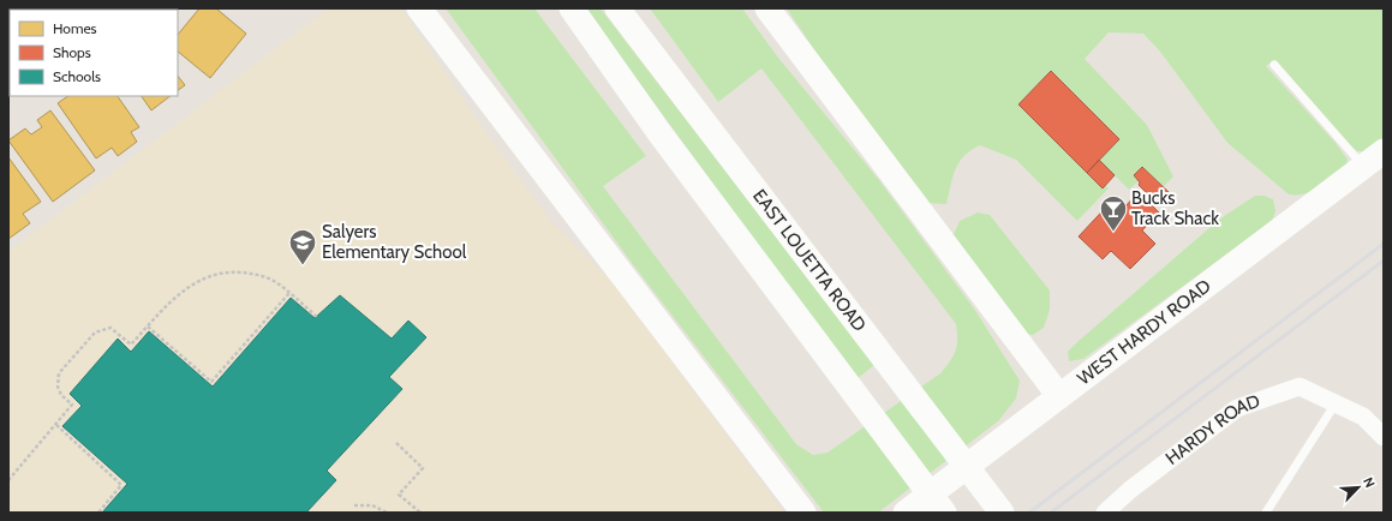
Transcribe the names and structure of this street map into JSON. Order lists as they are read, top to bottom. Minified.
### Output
{"streets":{"main road":["EAST LOUETTA ROAD","WEST HARDY ROAD"],"street":["HARDY ROAD"]},"places":{"bar":["Bucks Track Shack"],"school or university":["Salyers Elementary School"]},"legend":["Homes","Shops","Schools"],"north":"top right"}
